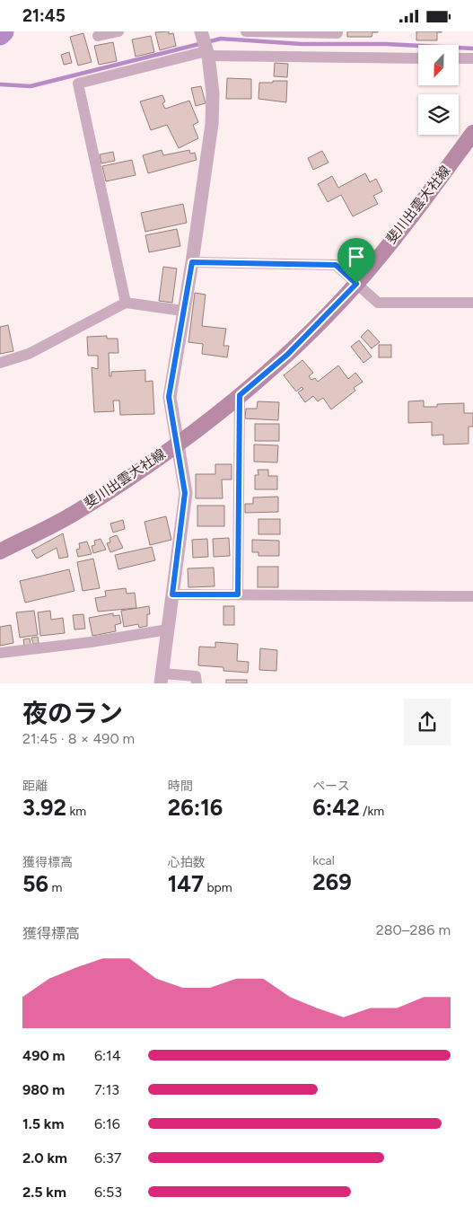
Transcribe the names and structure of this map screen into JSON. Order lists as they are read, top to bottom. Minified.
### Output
{"streets":{"main road":["斐川出雲大社線"]},"north":"bottom","page":{"status":"21:45","heading":["夜のラン","21:45 · 8 × 490 m"],"stats":[["距離","3.92 km"],["時間","26:16"],["ペース","6:42 /km"],["獲得標高","56 m"],["心拍数","147 bpm"],["kcal","269"]],"chart":["獲得標高","280–286 m"],"list":[{"name":"490 m","note":"6:14"},{"name":"980 m","note":"7:13"},{"name":"1.5 km","note":"6:16"},{"name":"2.0 km","note":"6:37"},{"name":"2.5 km","note":"6:53"}]}}
